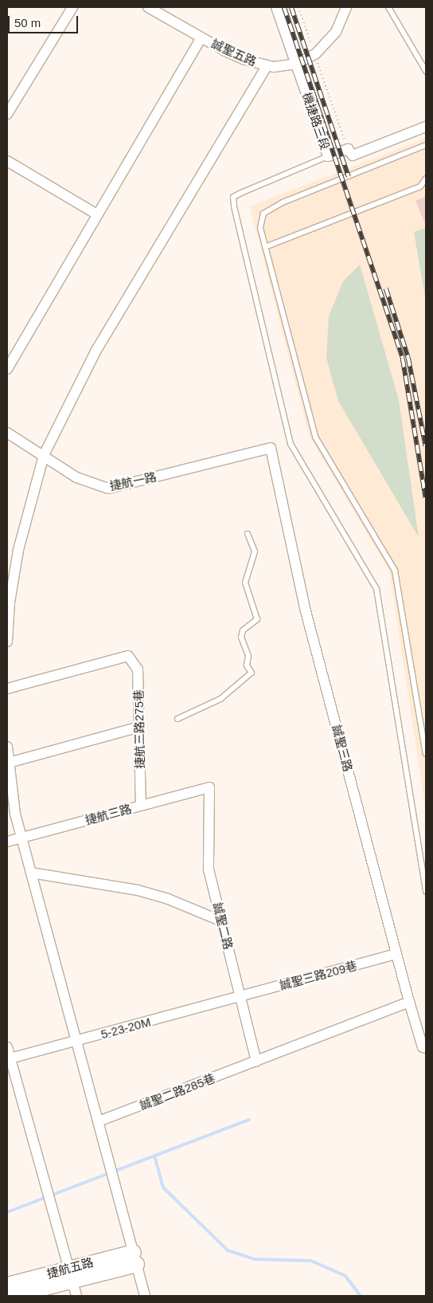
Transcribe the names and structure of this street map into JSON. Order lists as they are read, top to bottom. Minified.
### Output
{"streets":{"street":["誠聖五路","機捷路三段","捷航一路","捷航三路275巷","誠聖三路","捷航三路","誠聖二路","誠聖三路209巷","5-23-20M","誠聖二路285巷","捷航五路"]},"crossings":[["誠聖五路","機捷路三段"],["捷航一路","誠聖三路"],["捷航三路275巷","捷航三路"],["誠聖三路","誠聖三路209巷"],["誠聖三路","誠聖二路285巷"],["捷航三路","誠聖二路"],["誠聖二路","誠聖三路209巷"],["誠聖二路","5-23-20M"],["誠聖二路","誠聖二路285巷"],["誠聖三路209巷","5-23-20M"]],"scale_bar":"50 m"}
